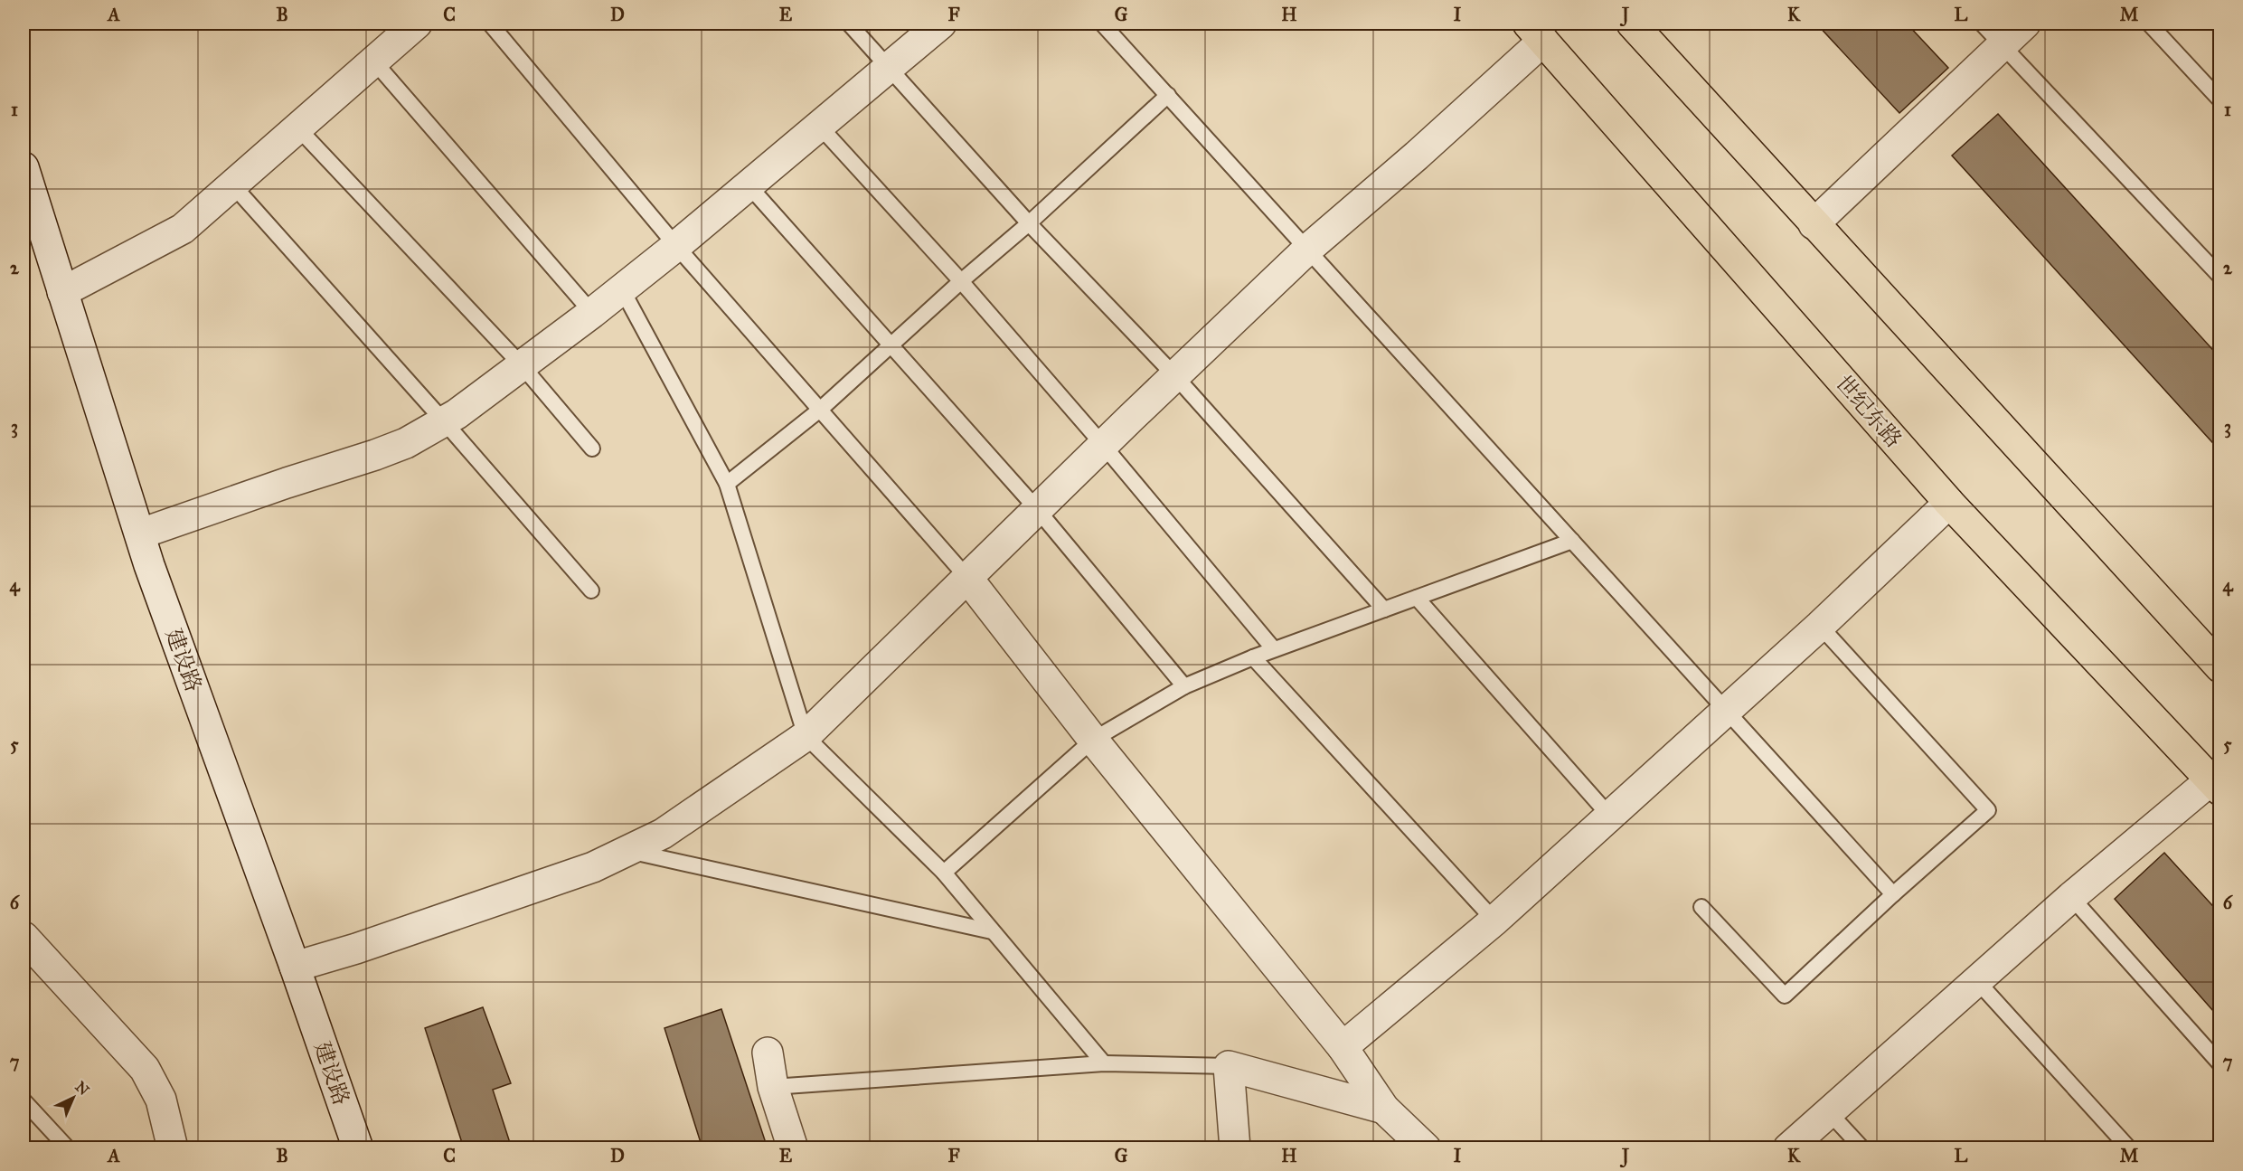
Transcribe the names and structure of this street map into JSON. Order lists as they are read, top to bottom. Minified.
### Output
{"streets":{"main road":["世纪东路"],"street":["建设路"]},"north":"top right","grid":{"columns":["A","B","C","D","E","F","G","H","I","J","K","L","M"],"rows":["1","2","3","4","5","6","7"]}}
